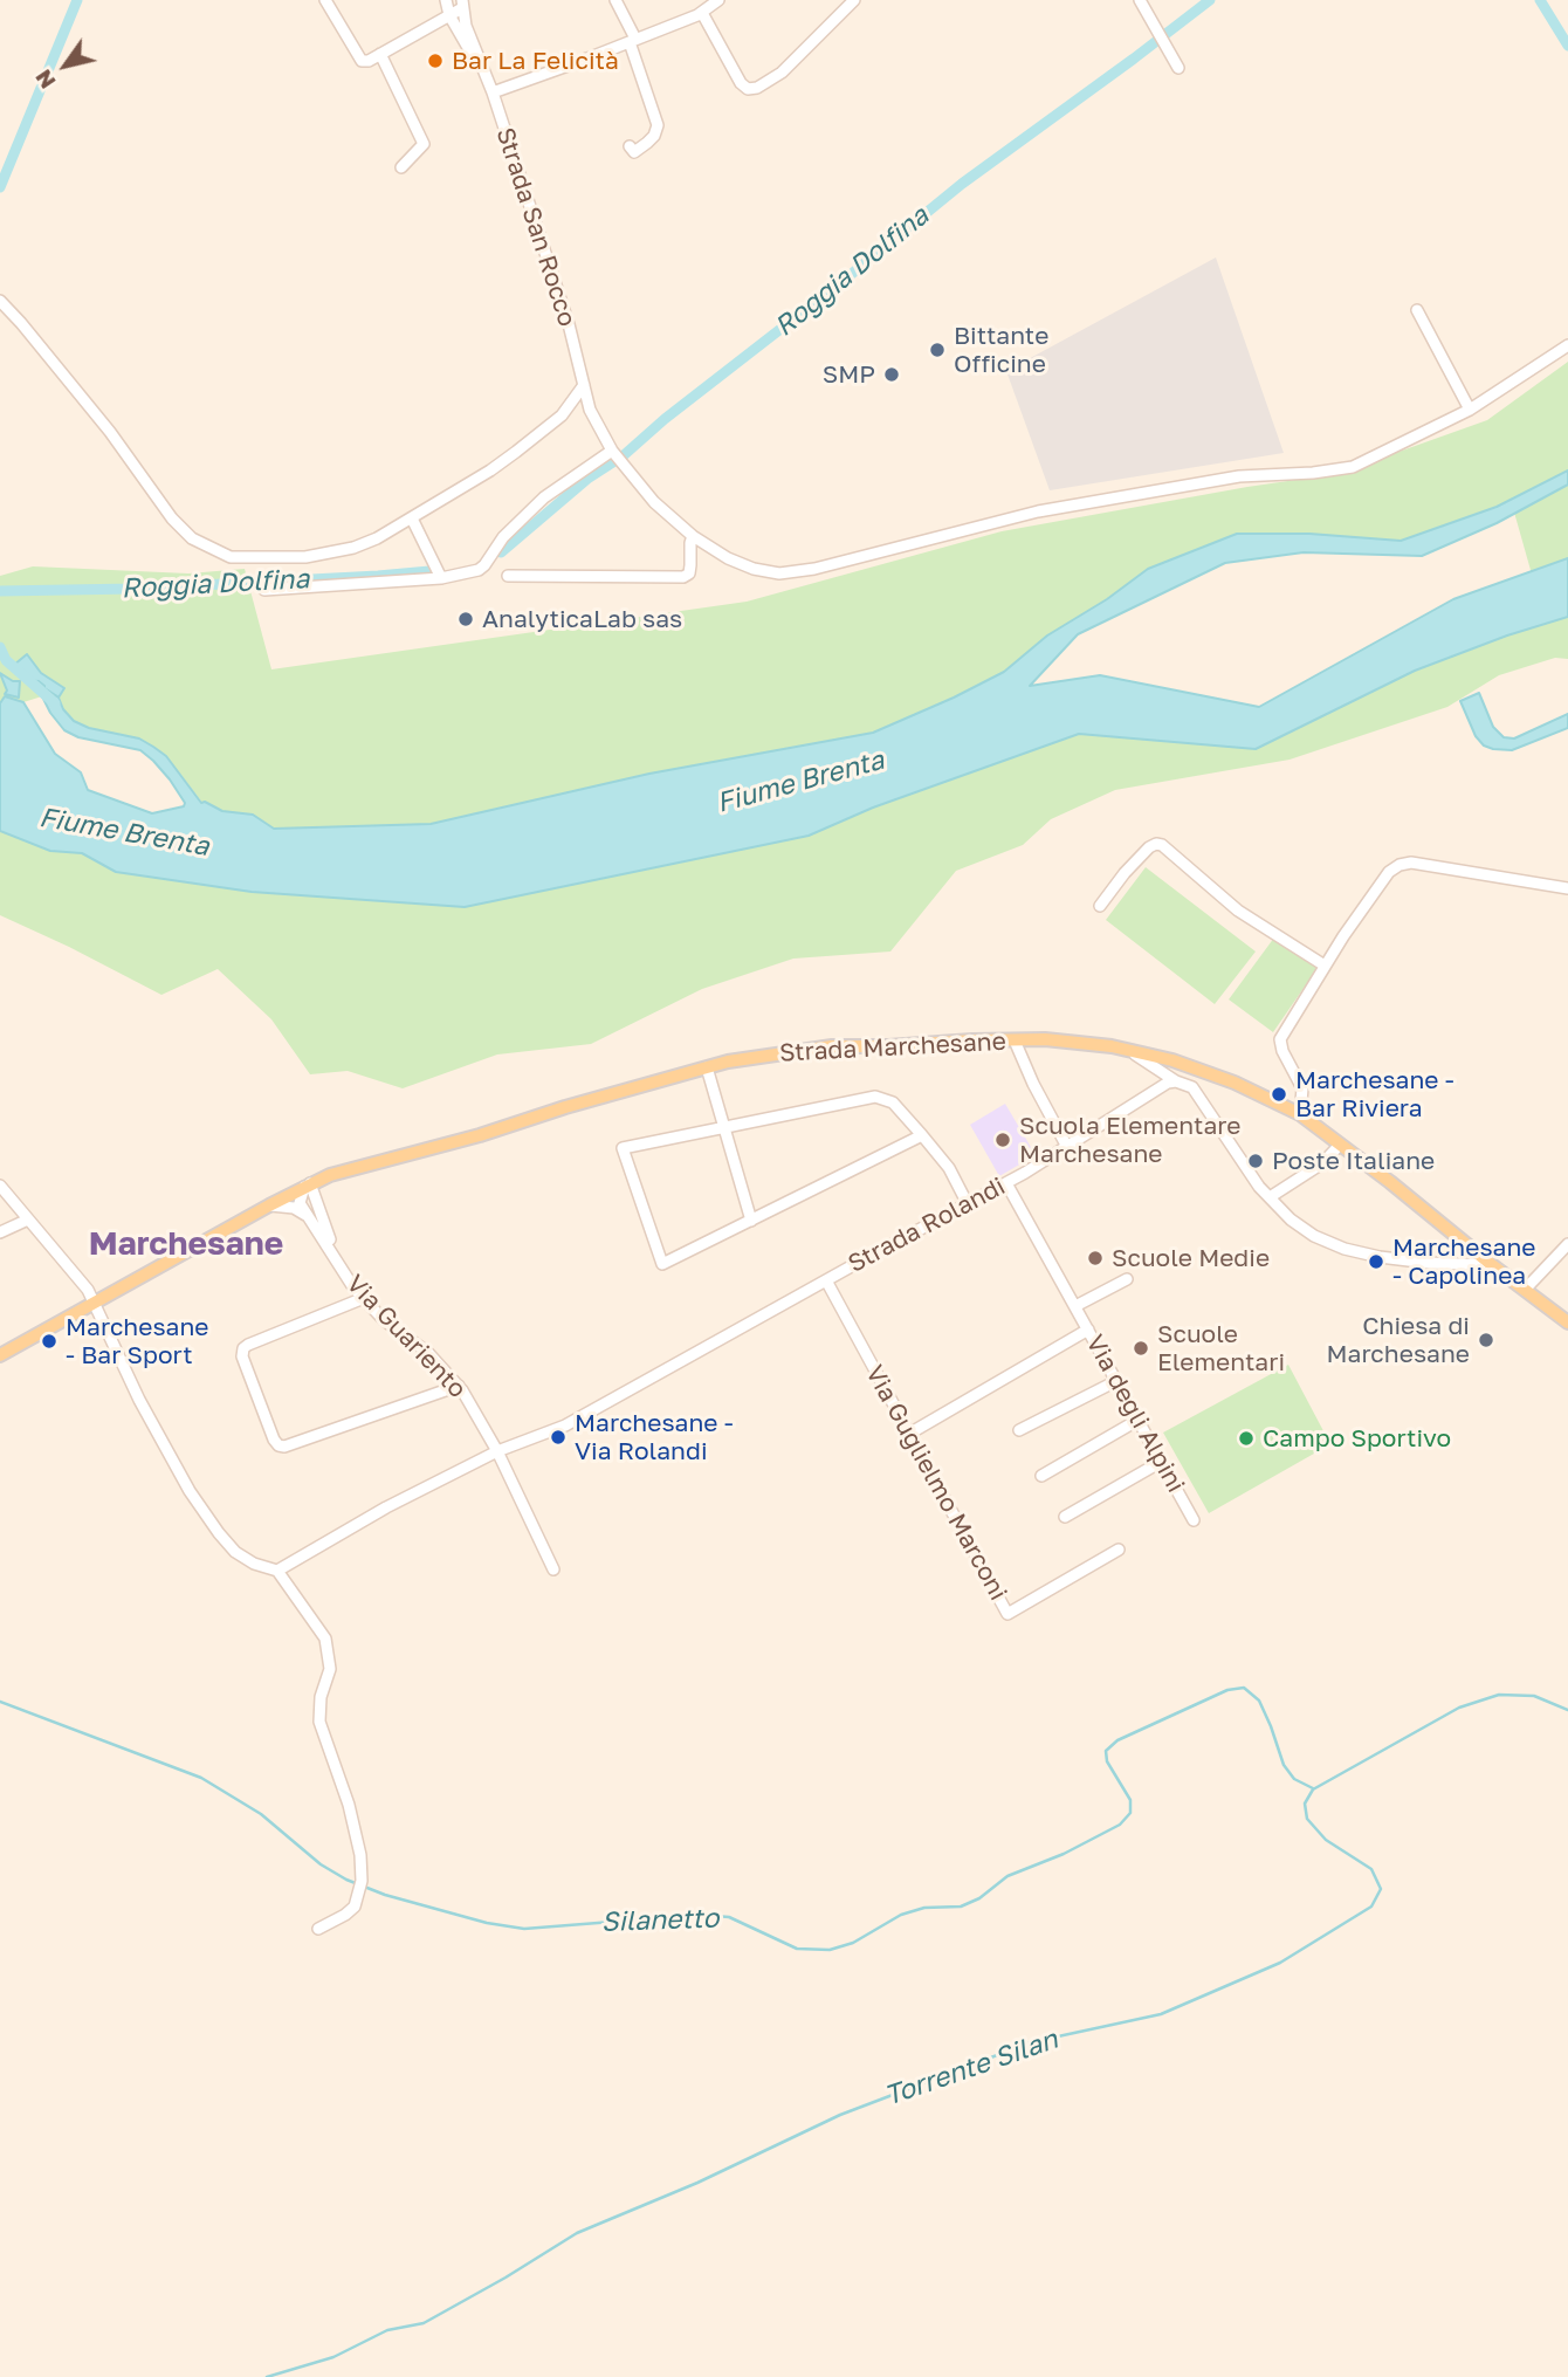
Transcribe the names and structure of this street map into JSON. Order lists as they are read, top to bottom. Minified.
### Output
{"streets":{"main road":["Strada Marchesane"],"street":["Strada San Rocco","Strada Rolandi","Via Guariento","Via degli Alpini","Via Guglielmo Marconi"]},"crossings":[["Strada Marchesane","Via Guariento"],["Strada Rolandi","Via Guariento"],["Strada Rolandi","Via degli Alpini"],["Strada Rolandi","Via Guglielmo Marconi"]],"districts":["Marchesane"],"water":["Roggia Dolfina","Fiume Brenta","Silanetto","Torrente Silan"],"places":["Bar La Felicità","Bittante Officine","SMP","AnalyticaLab sas","Marchesane - Bar Riviera","Scuola Elementare Marchesane","Poste Italiane","Scuole Medie","Marchesane - Capolinea","Chiesa di Marchesane","Marchesane - Bar Sport","Scuole Elementari","Marchesane - Via Rolandi","Campo Sportivo"],"north":"bottom left"}
